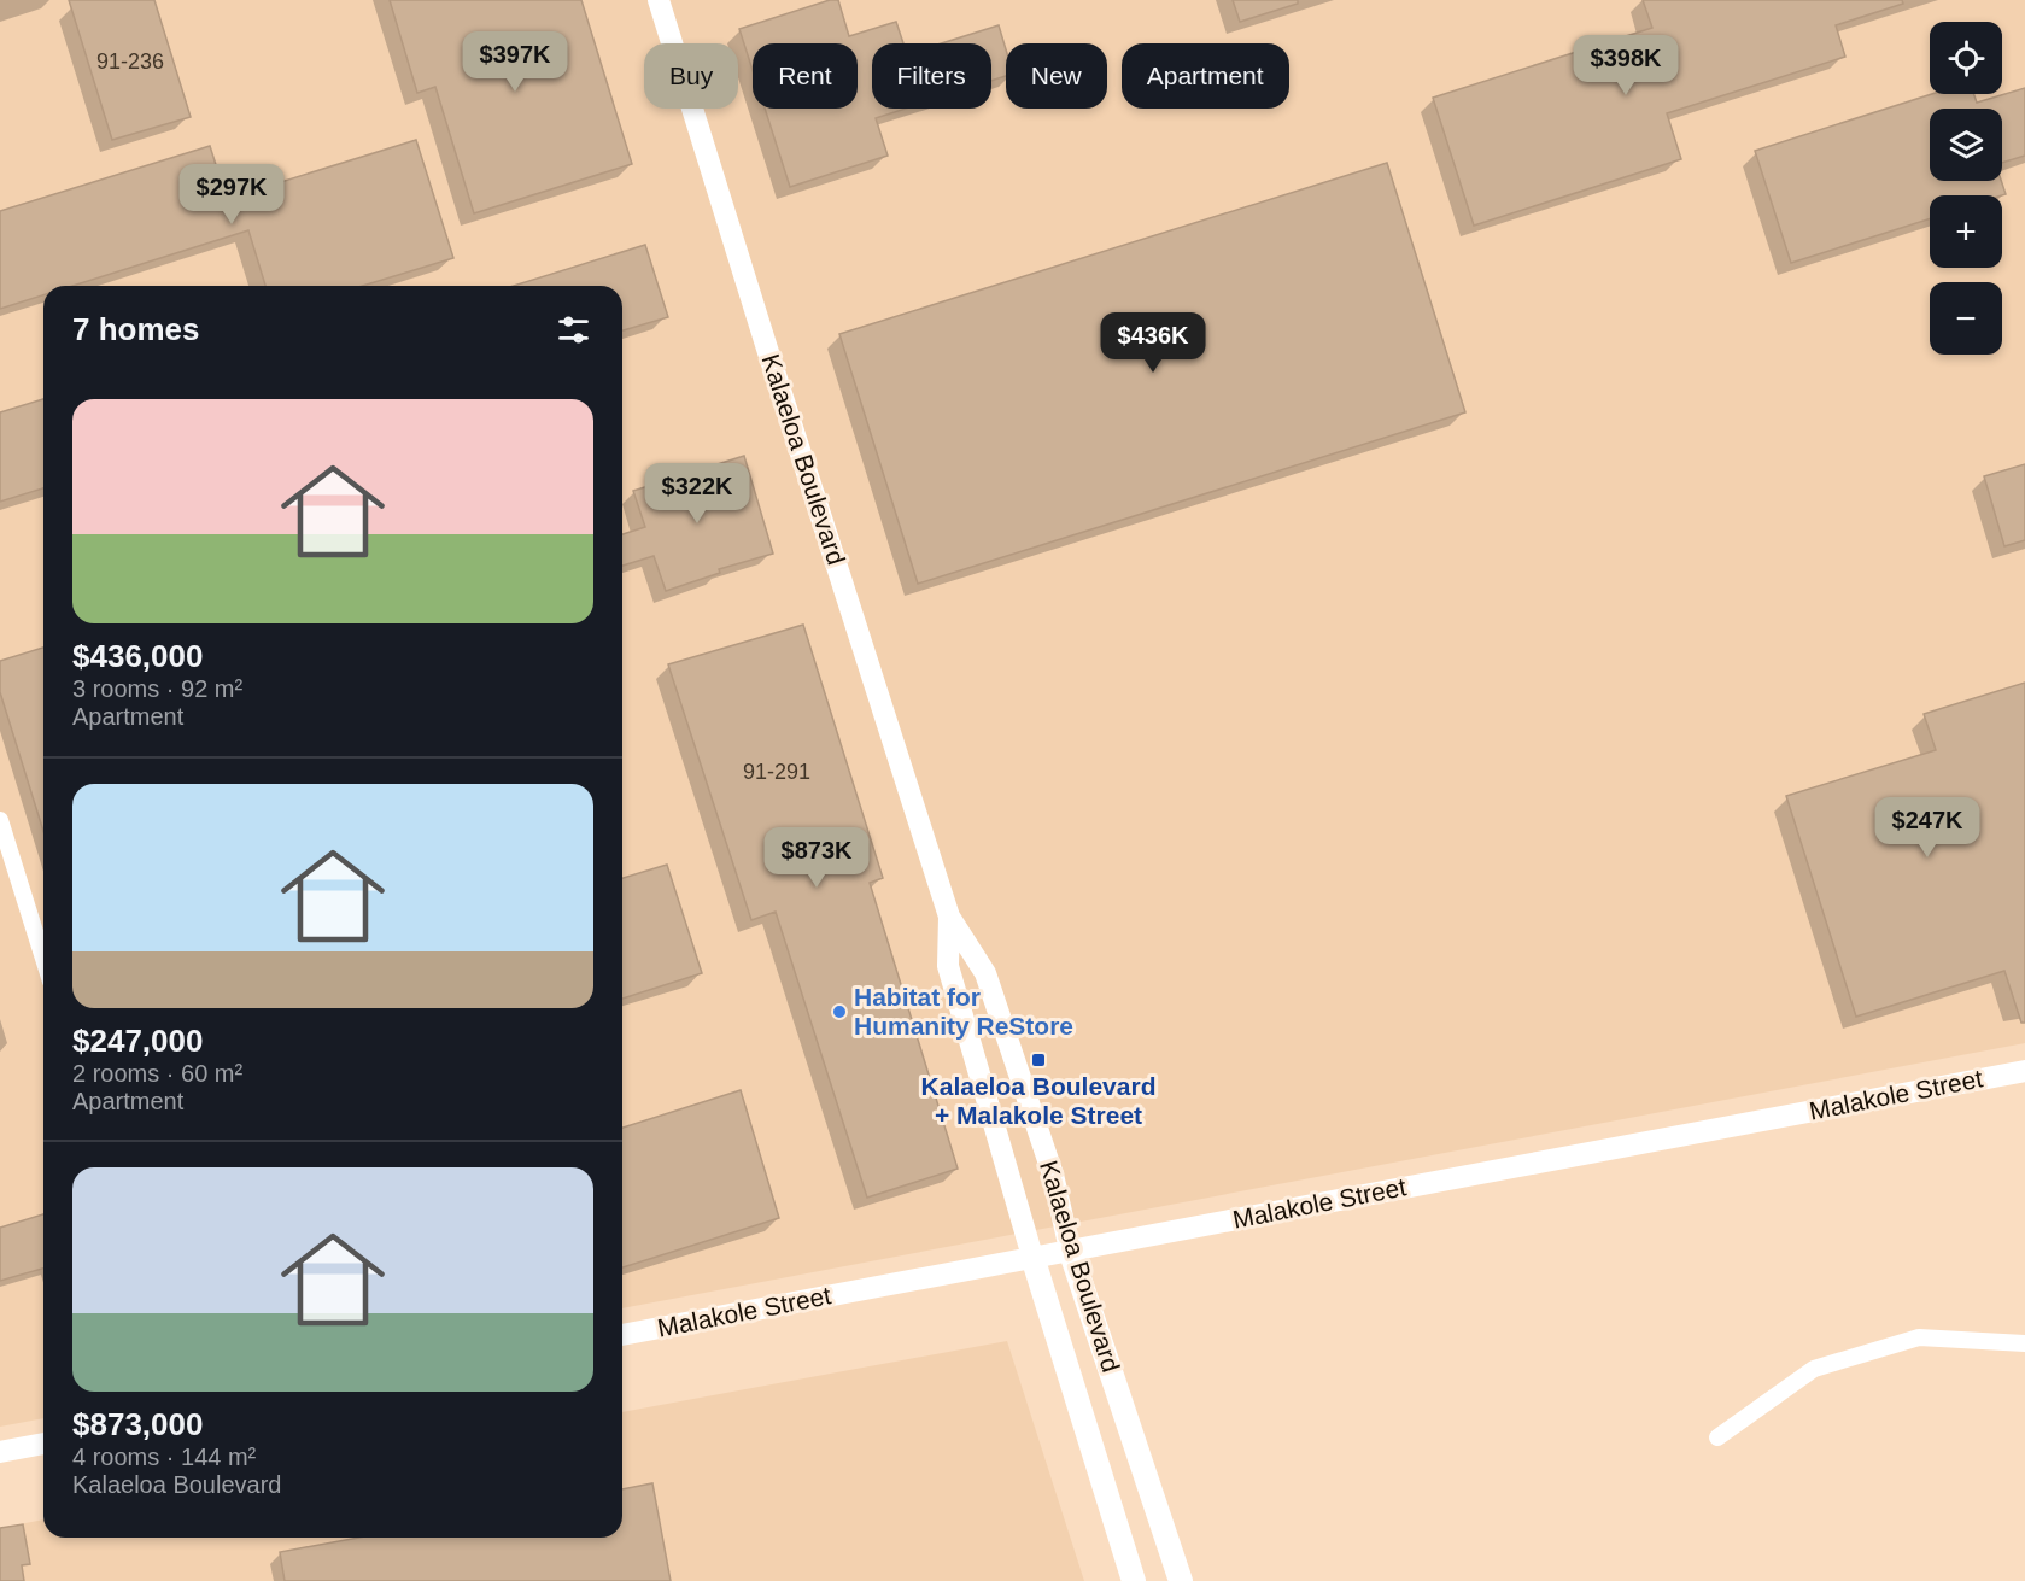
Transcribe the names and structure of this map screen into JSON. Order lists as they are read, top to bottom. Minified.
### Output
{"streets":{"main road":["Kalaeloa Boulevard"],"street":["Malakole Street"]},"crossings":[["Kalaeloa Boulevard","Malakole Street"]],"places":{"other":["Habitat for Humanity ReStore"],"transit":["Kalaeloa Boulevard + Malakole Street"]},"house_numbers":["91-236","91-291"],"page":{"map_buttons":["+","−"],"price":["$397K","$398K","$297K","$436K","$322K","$247K","$873K"],"chip":["Buy","Rent","Filters","New","Apartment"],"heading":"7 homes","list":[{"name":"$436,000","note":"3 rooms · 92 m² · Apartment"},{"name":"$247,000","note":"2 rooms · 60 m² · Apartment"},{"name":"$873,000","note":"4 rooms · 144 m² · Kalaeloa Boulevard"}]}}
